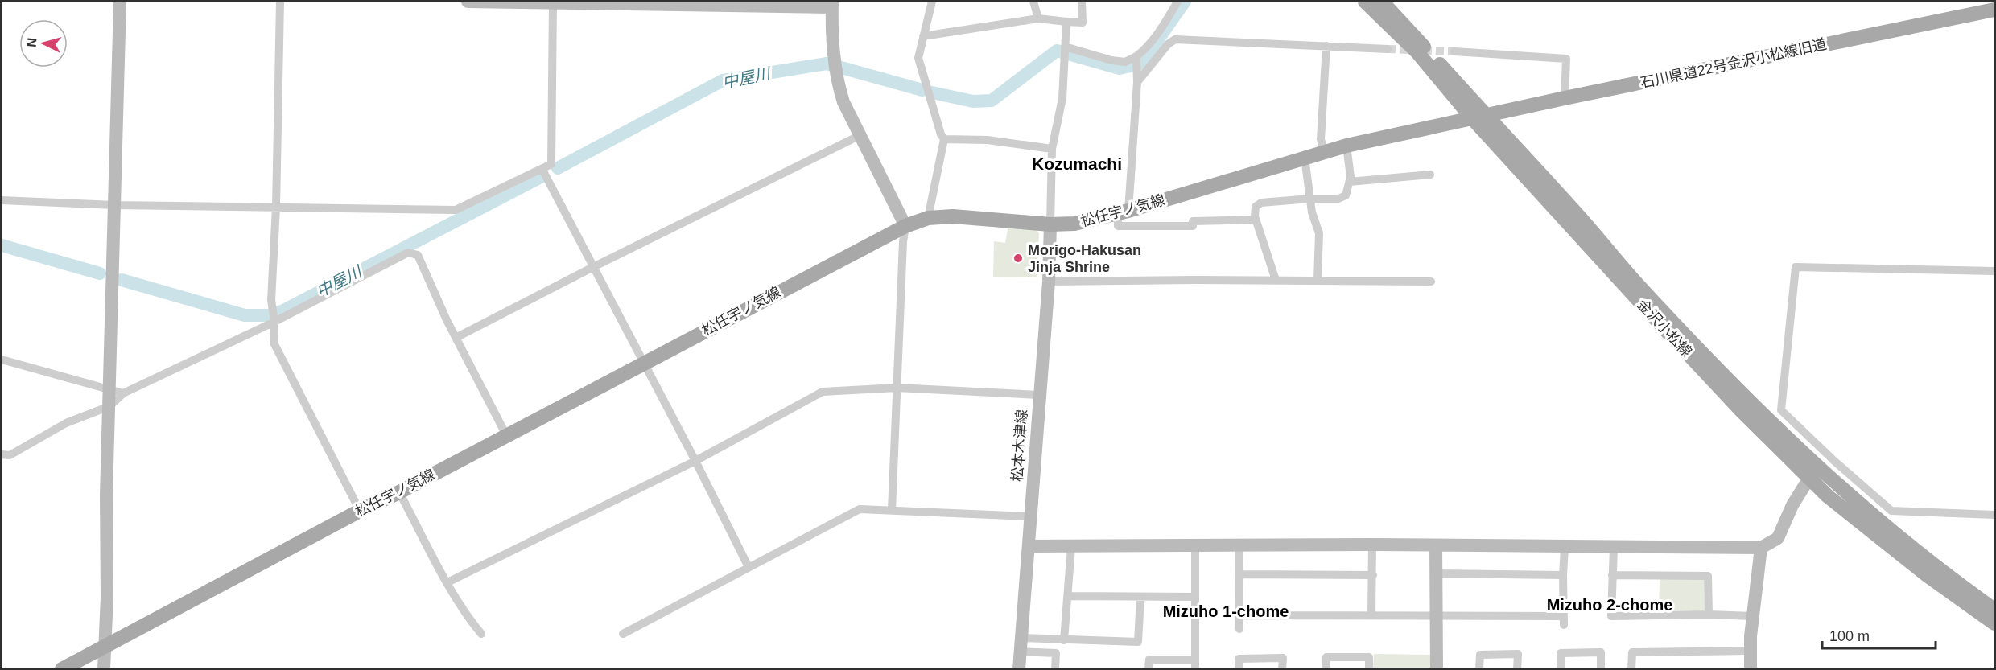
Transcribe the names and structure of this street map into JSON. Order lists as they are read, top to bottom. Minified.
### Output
{"streets":{"main road":["石川県道22号金沢小松線旧道","松任宇ノ気線","金沢小松線"],"street":["松本木津線"]},"crossings":[["石川県道22号金沢小松線旧道","松任宇ノ気線"],["石川県道22号金沢小松線旧道","金沢小松線"],["松任宇ノ気線","金沢小松線"],["松任宇ノ気線","松本木津線"]],"districts":["Kozumachi","Mizuho 2-chome","Mizuho 1-chome"],"water":["中屋川"],"places":["Morigo-Hakusan Jinja Shrine"],"scale_bar":"100 m","north":"left"}
